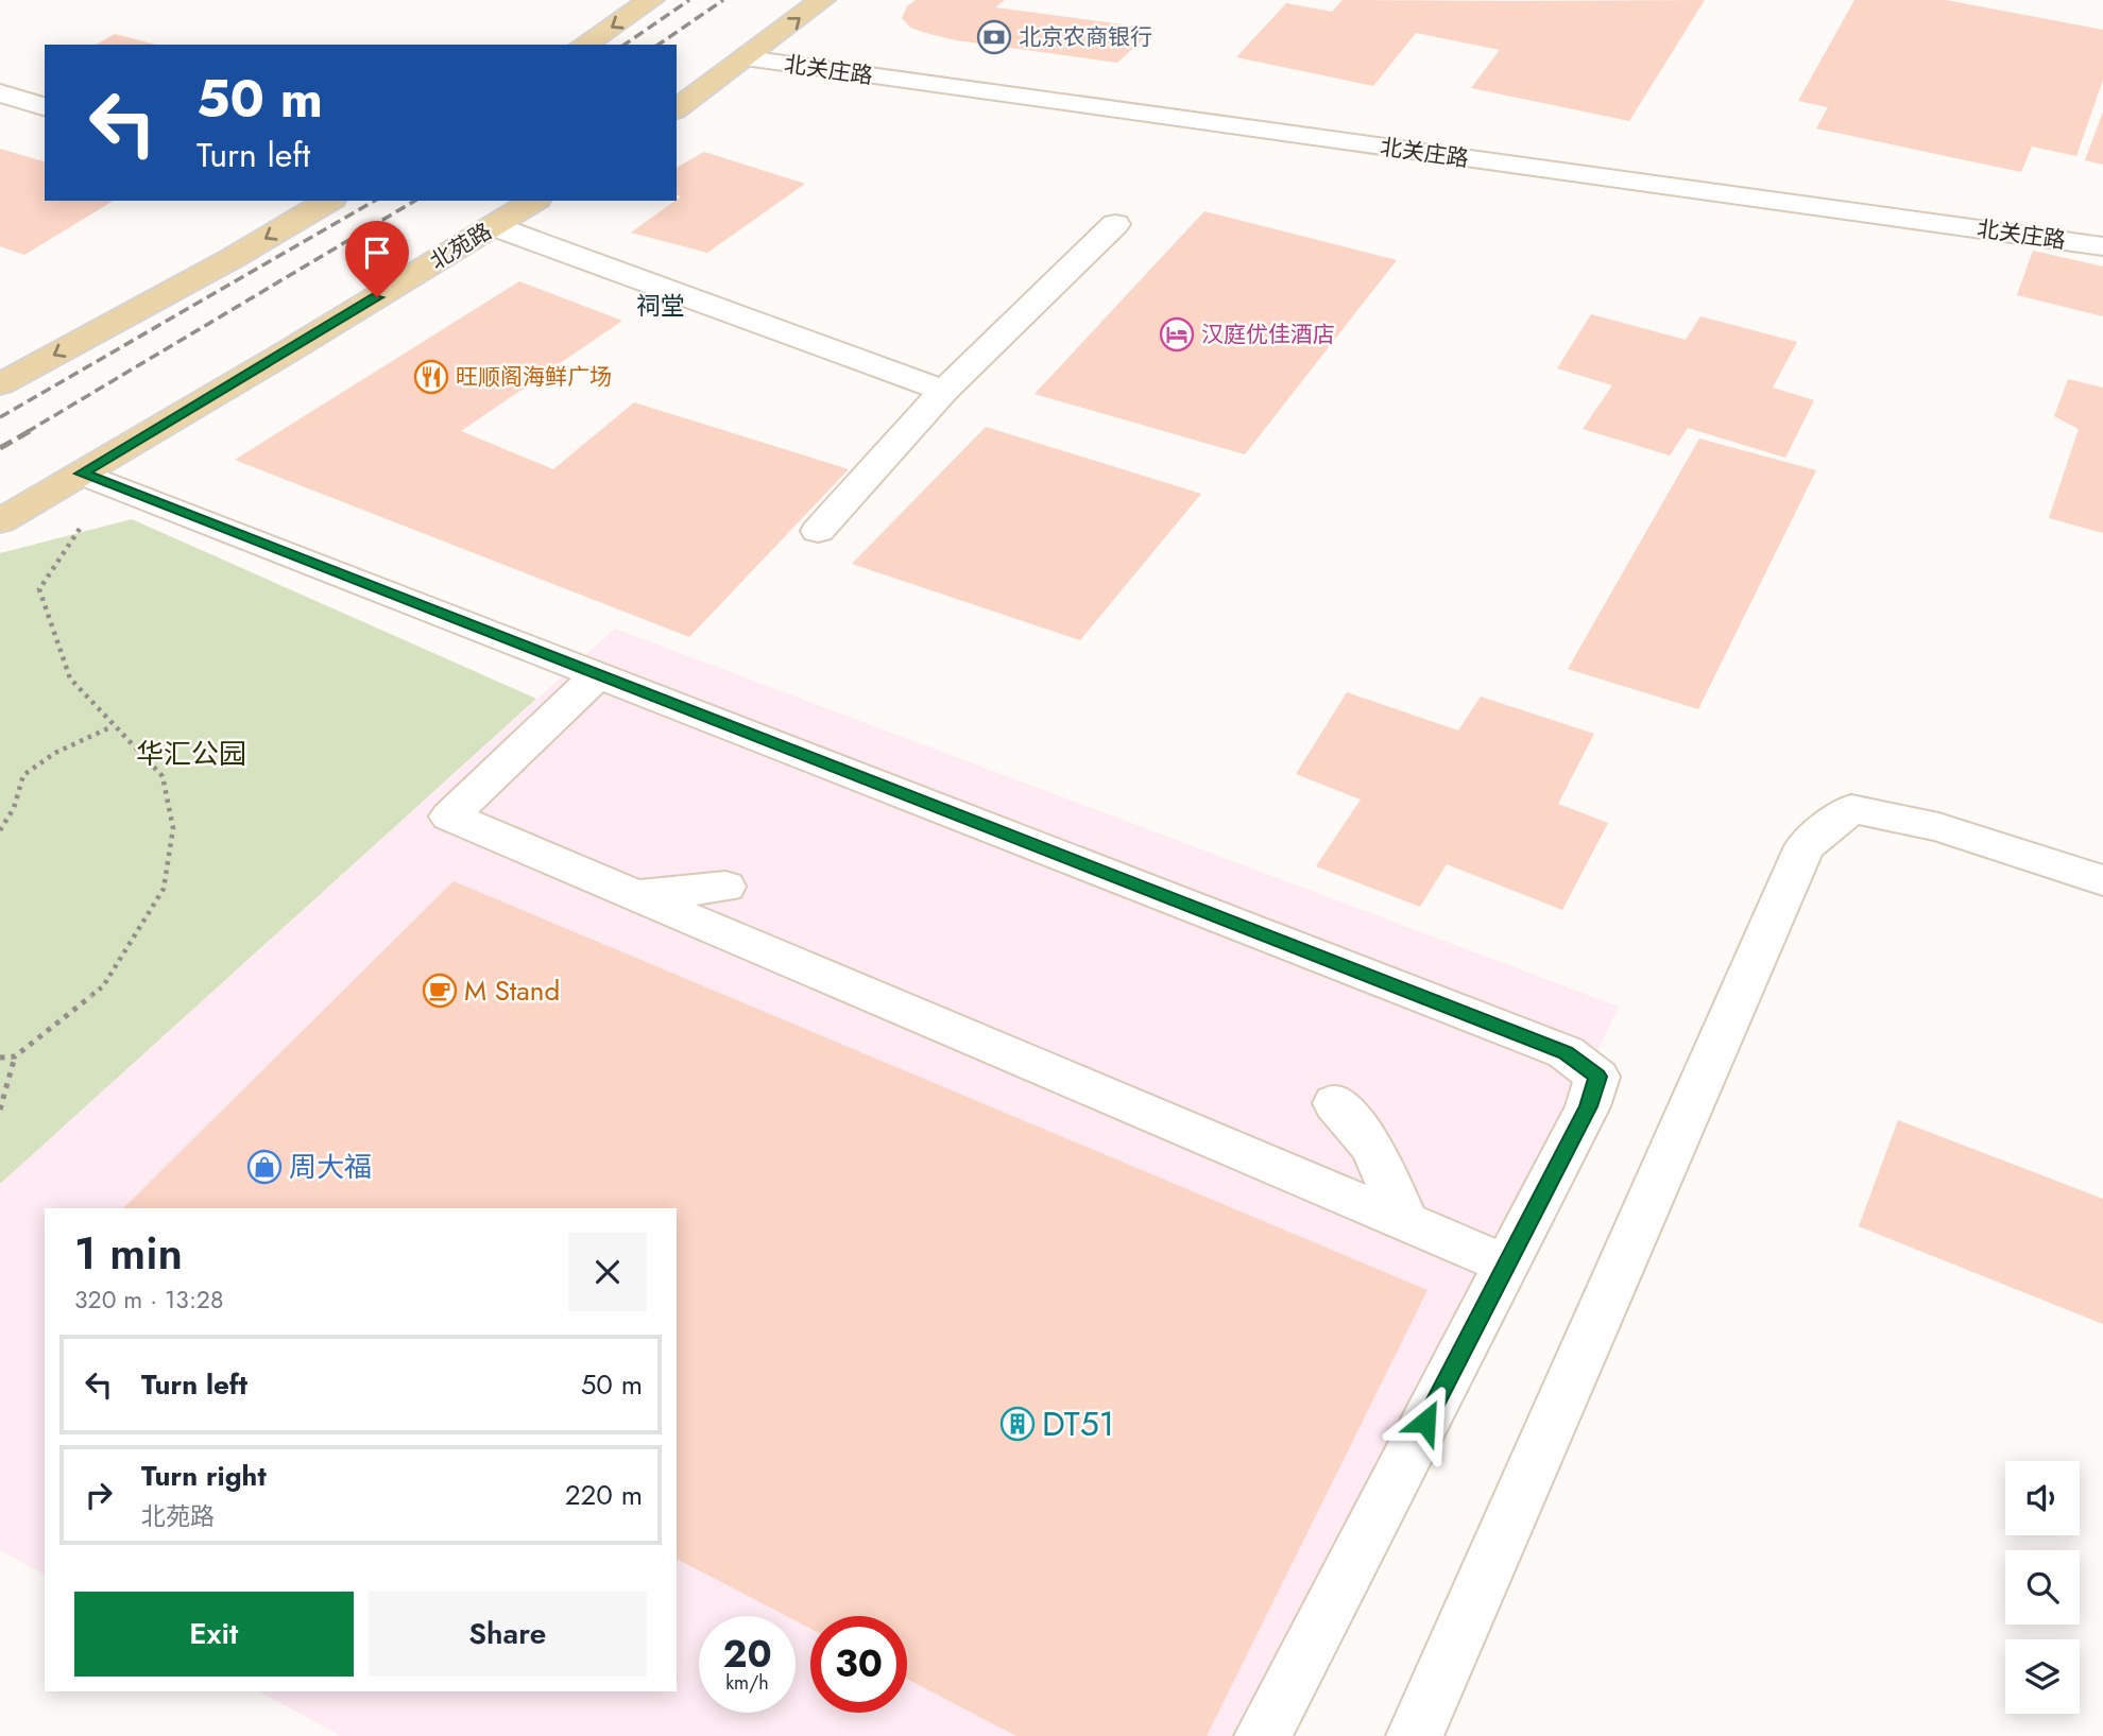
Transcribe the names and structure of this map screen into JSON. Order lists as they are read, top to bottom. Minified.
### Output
{"streets":{"main road":["北苑路"],"street":["北关庄路"]},"districts":["祠堂"],"parks":["华汇公园"],"places":{"bank":["北京农商银行"],"hotel":["汉庭优佳酒店"],"restaurant":["旺顺阁海鲜广场"],"cafe":["M Stand"],"shop":["周大福"],"building":["DT51"]},"page":{"turn":["50 m","Turn left"],"heading":["1 min","320 m · 13:28"],"list":[{"name":"Turn left","value":"50 m"},{"name":"Turn right","note":"北苑路","value":"220 m"}],"buttons":["Exit","Share"],"speed":"20 km/h","limit":"30"}}
